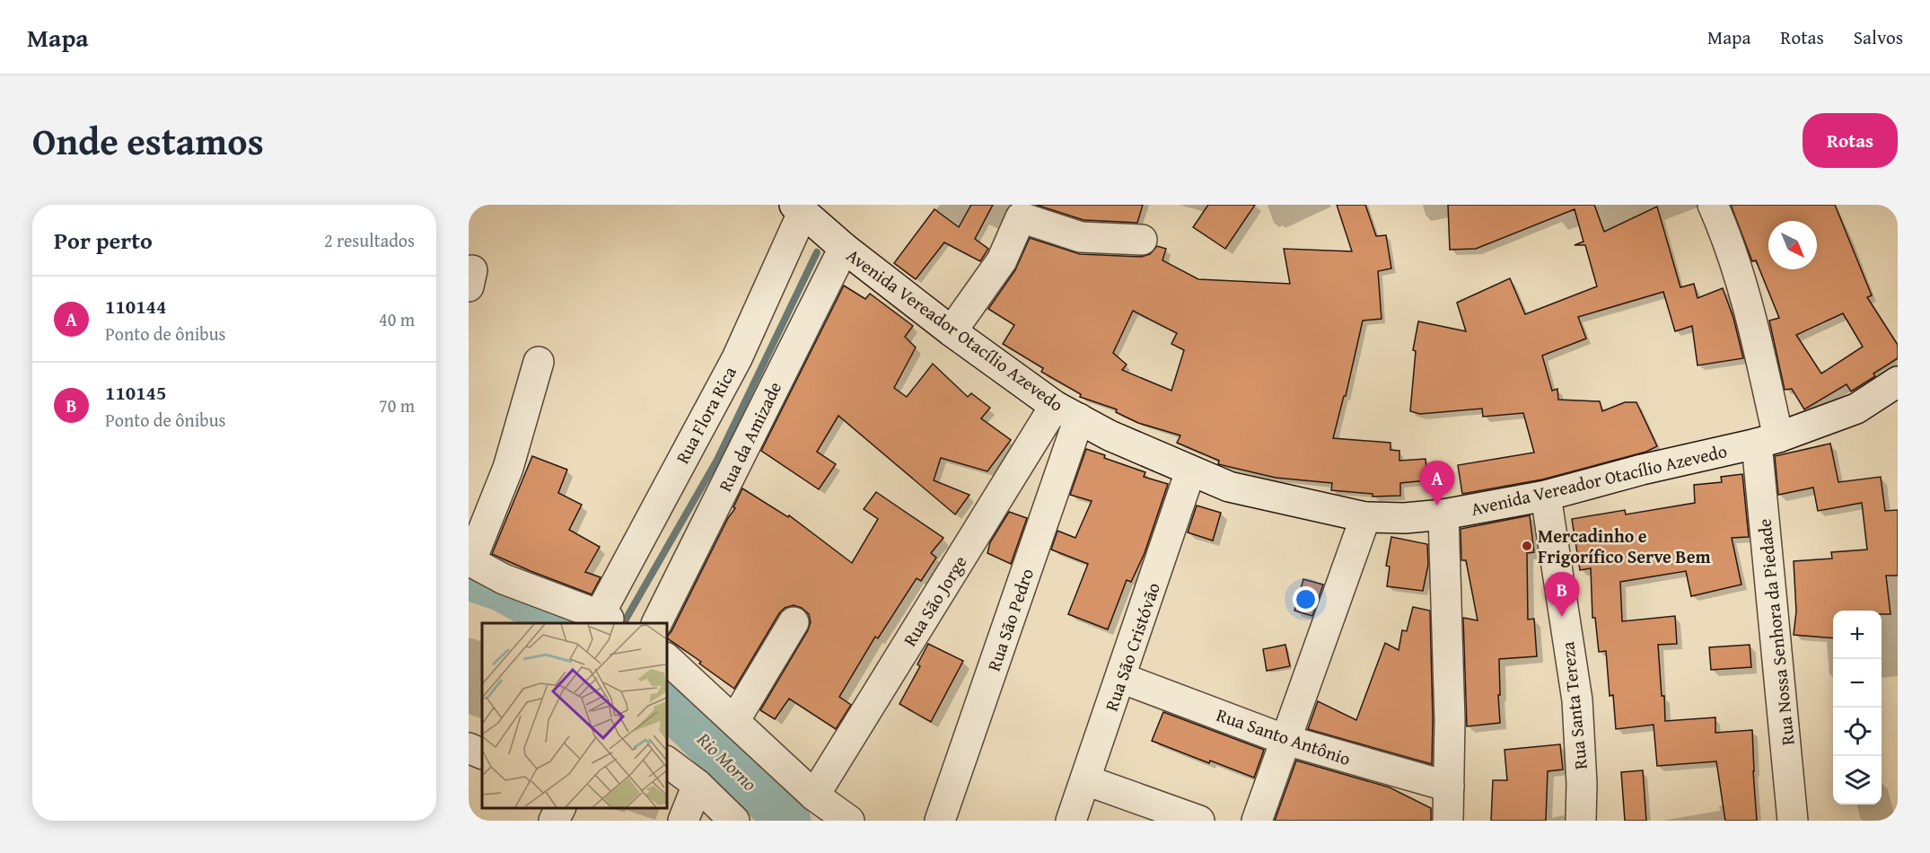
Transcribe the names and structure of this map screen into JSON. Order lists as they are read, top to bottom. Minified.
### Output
{"streets":{"street":["Avenida Vereador Otacílio Azevedo","Rua Flora Rica","Rua da Amizade","Rua São Jorge","Rua São Pedro","Rua Nossa Senhora da Piedade","Rua São Cristóvão","Rua Santa Tereza","Rua Santo Antônio"]},"crossings":[["Avenida Vereador Otacílio Azevedo","Rua Flora Rica"],["Avenida Vereador Otacílio Azevedo","Rua da Amizade"],["Avenida Vereador Otacílio Azevedo","Rua São Jorge"],["Avenida Vereador Otacílio Azevedo","Rua São Pedro"],["Avenida Vereador Otacílio Azevedo","Rua Nossa Senhora da Piedade"],["Avenida Vereador Otacílio Azevedo","Rua São Cristóvão"],["Avenida Vereador Otacílio Azevedo","Rua Santa Tereza"],["Rua São Jorge","Rua São Pedro"],["Rua São Cristóvão","Rua Santo Antônio"]],"water":["Rio Morno"],"places":["Mercadinho e Frigorífico Serve Bem"],"north":"bottom right","page":{"header":"Mapa","nav":["Mapa","Rotas","Salvos"],"title":"Onde estamos","buttons":"Rotas","heading":["Por perto","2 resultados"],"list":[{"mark":"A","name":"110144","note":"Ponto de ônibus","value":"40 m"},{"mark":"B","name":"110145","note":"Ponto de ônibus","value":"70 m"}],"pins":["A","B"],"map_buttons":["+","−"]}}
